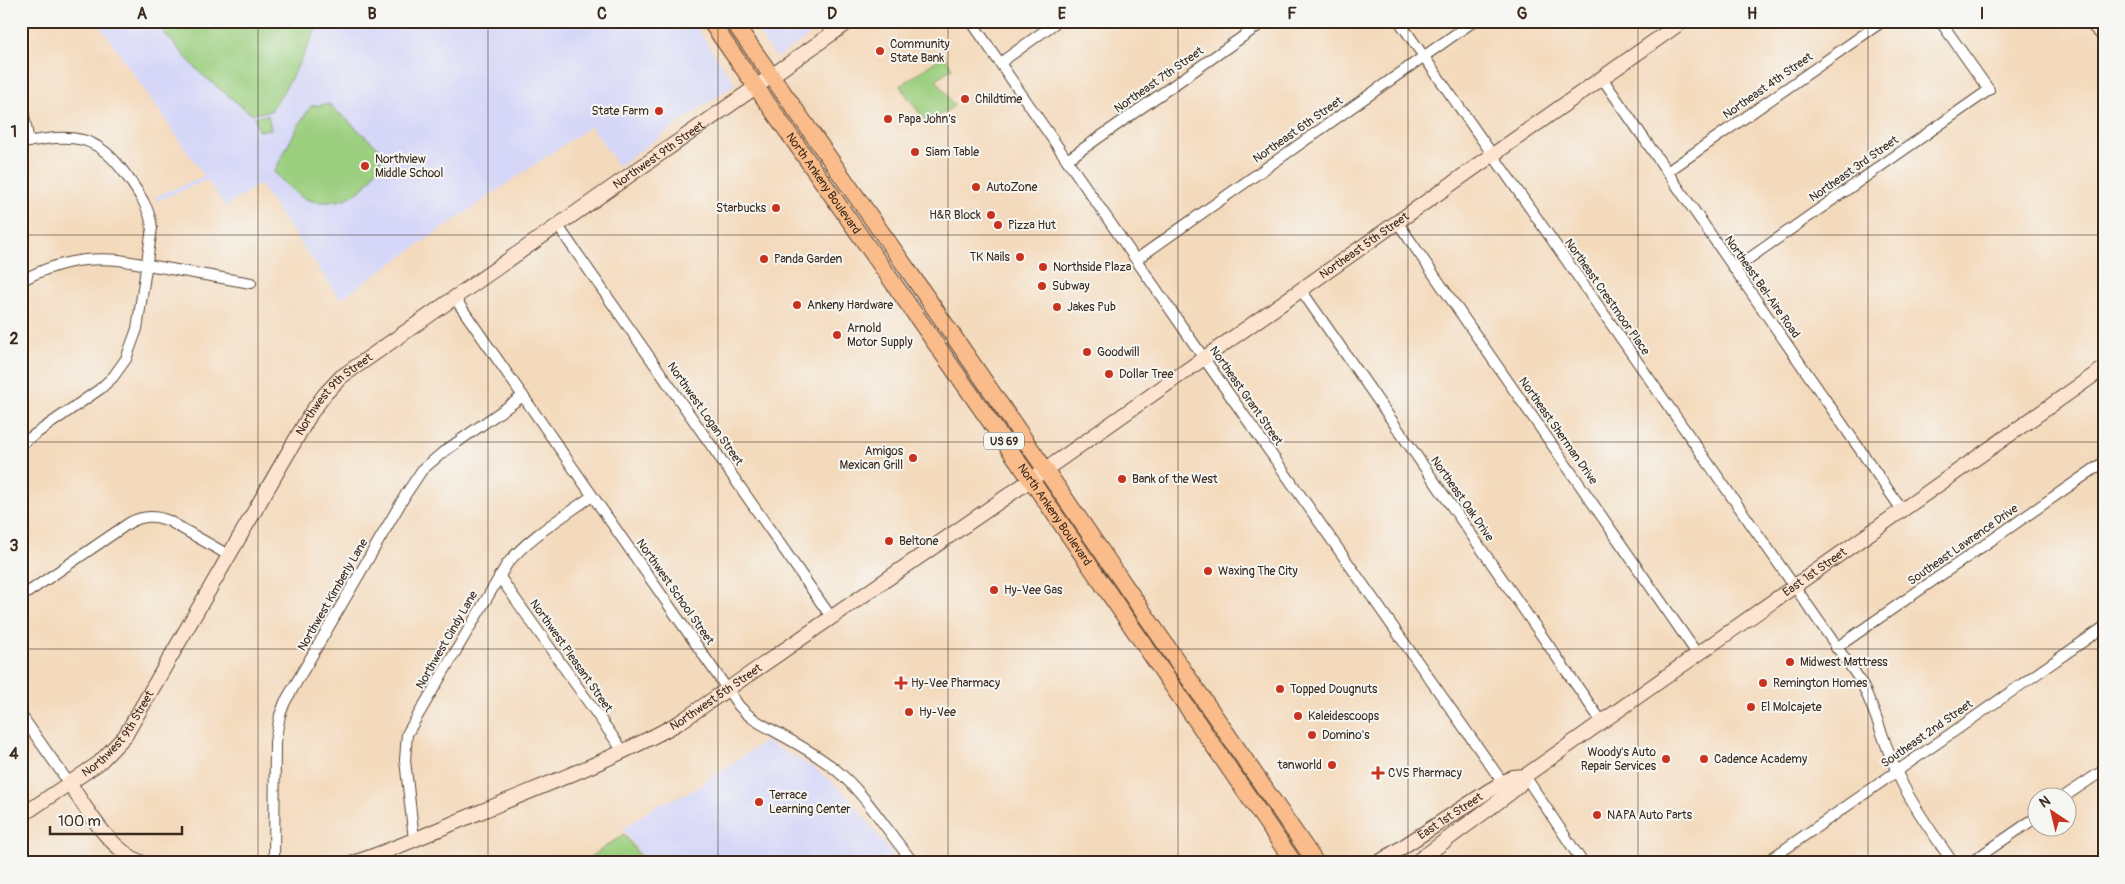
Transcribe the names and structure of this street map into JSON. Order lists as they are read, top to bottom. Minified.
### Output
{"streets":{"main road":["North Ankeny Boulevard","US 69"],"street":["Northeast 7th Street","Northeast 4th Street","Northeast 6th Street","Northwest 9th Street","Northeast 3rd Street","Northeast 5th Street","Northeast Bel-Aire Road","Northeast Crestmoor Place","Northeast Grant Street","Northwest Logan Street","Northeast Sherman Drive","Northeast Oak Drive","Southeast Lawrence Drive","East 1st Street","Northwest School Street","Northwest Kimberly Lane","Northwest Cindy Lane","Northwest Pleasant Street","Northwest 5th Street","Southeast 2nd Street"]},"crossings":[["Northeast 7th Street","Northeast Grant Street"],["Northeast 4th Street","Northeast Bel-Aire Road"],["Northeast 6th Street","Northeast Crestmoor Place"],["Northeast 6th Street","Northeast Grant Street"],["Northwest 9th Street","North Ankeny Boulevard"],["Northwest 9th Street","Northwest Logan Street"],["Northwest 9th Street","Northwest School Street"],["Northeast 3rd Street","Northeast Bel-Aire Road"],["North Ankeny Boulevard","Northeast 5th Street"],["North Ankeny Boulevard","Northwest 5th Street"],["Northeast 5th Street","Northeast Bel-Aire Road"],["Northeast 5th Street","Northeast Crestmoor Place"],["Northeast 5th Street","Northeast Grant Street"],["Northeast 5th Street","Northeast Sherman Drive"],["Northeast 5th Street","Northeast Oak Drive"],["Northeast 5th Street","Northwest 5th Street"],["Northeast Bel-Aire Road","East 1st Street"],["Northeast Crestmoor Place","Southeast Lawrence Drive"],["Northeast Crestmoor Place","East 1st Street"],["Northeast Crestmoor Place","Southeast 2nd Street"],["Northeast Grant Street","East 1st Street"],["Northwest Logan Street","Northwest 5th Street"],["Northeast Sherman Drive","East 1st Street"],["Northeast Oak Drive","East 1st Street"],["Northwest School Street","Northwest Kimberly Lane"],["Northwest School Street","Northwest Cindy Lane"],["Northwest School Street","Northwest 5th Street"],["Northwest Cindy Lane","Northwest Pleasant Street"],["Northwest Cindy Lane","Northwest 5th Street"],["Northwest Pleasant Street","Northwest 5th Street"]],"places":{"other":["Community State Bank","Childtime","State Farm","Papa John's","Siam Table","Northview Middle School","AutoZone","Starbucks","H&R Block","Pizza Hut","TK Nails","Panda Garden","Northside Plaza","Subway","Ankeny Hardware","Jakes Pub","Arnold Motor Supply","Goodwill","Dollar Tree","Amigos Mexican Grill","Bank of the West","Beltone","Waxing The City","Hy-Vee Gas","Midwest Mattress","Remington Homes","Topped Dougnuts","El Molcajete","Hy-Vee","Kaleidescoops","Domino's","Woody's Auto Repair Services","Cadence Academy","tanworld","Terrace Learning Center","NAPA Auto Parts"],"health":["Hy-Vee Pharmacy","CVS Pharmacy"]},"scale_bar":"100 m","north":"top left","grid":{"columns":["A","B","C","D","E","F","G","H","I"],"rows":["1","2","3","4"]}}
